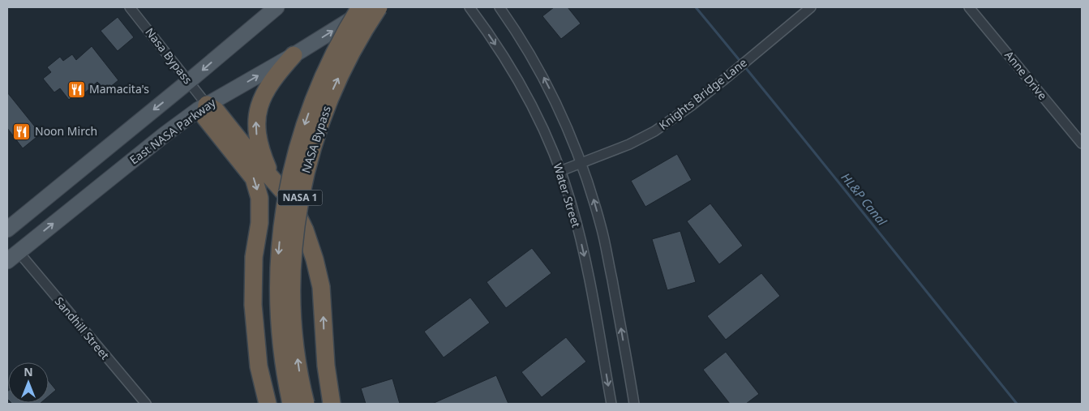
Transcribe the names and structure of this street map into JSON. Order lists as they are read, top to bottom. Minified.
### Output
{"streets":{"highway":["NASA Bypass","NASA 1"],"main road":["East NASA Parkway"],"street":["Nasa Bypass","Anne Drive","Knights Bridge Lane","Water Street","Sandhill Street"]},"crossings":[["Nasa Bypass","East NASA Parkway"],["Knights Bridge Lane","Water Street"],["East NASA Parkway","Sandhill Street"]],"water":["HL&P Canal"],"places":{"restaurant":["Mamacita's","Noon Mirch"]},"north":"top"}
